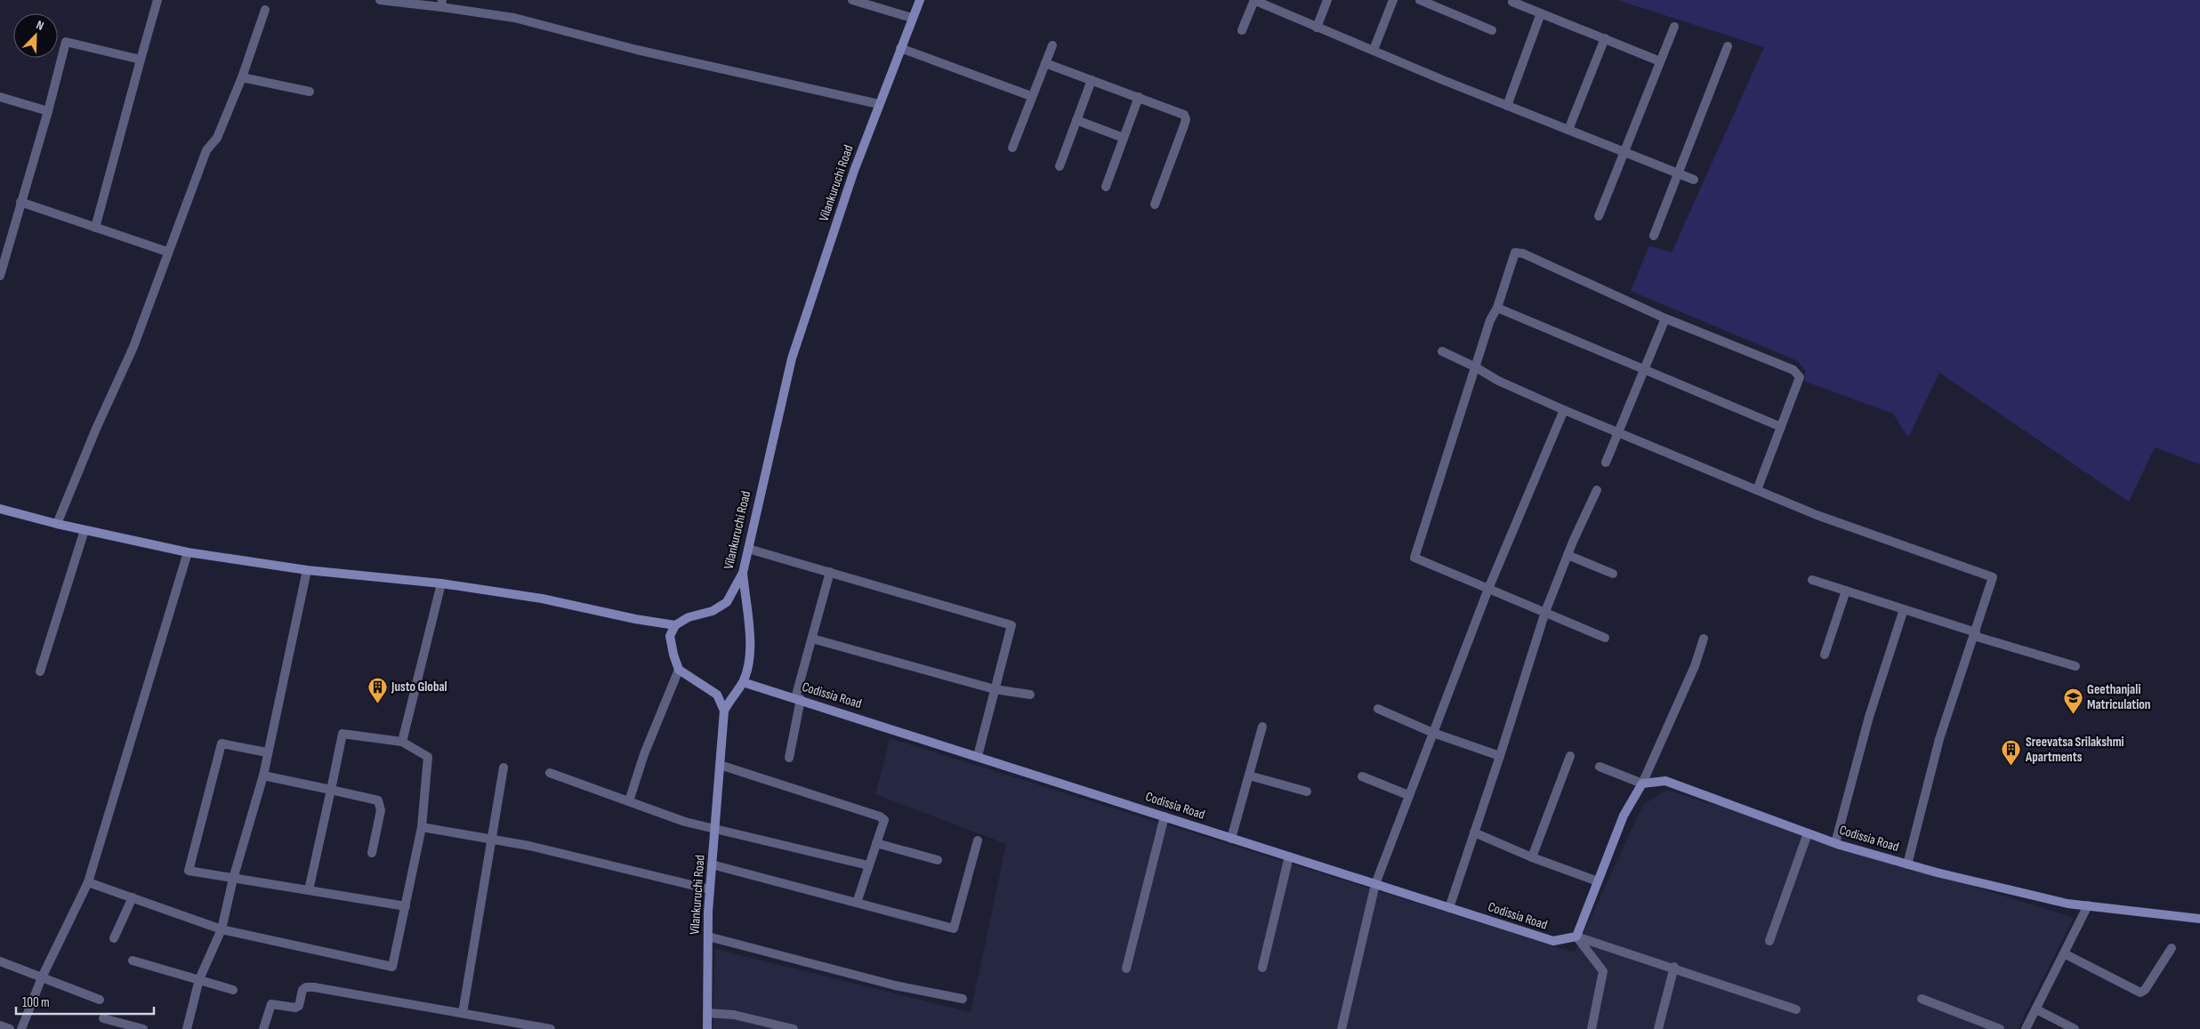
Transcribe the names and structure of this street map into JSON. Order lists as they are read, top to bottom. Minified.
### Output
{"streets":{"street":["Vilankuruchi Road","Codissia Road"]},"places":{"building":["Justo Global","Sreevatsa Srilakshmi Apartments"],"school or university":["Geethanjali Matriculation"]},"scale_bar":"100 m","north":"top right"}
